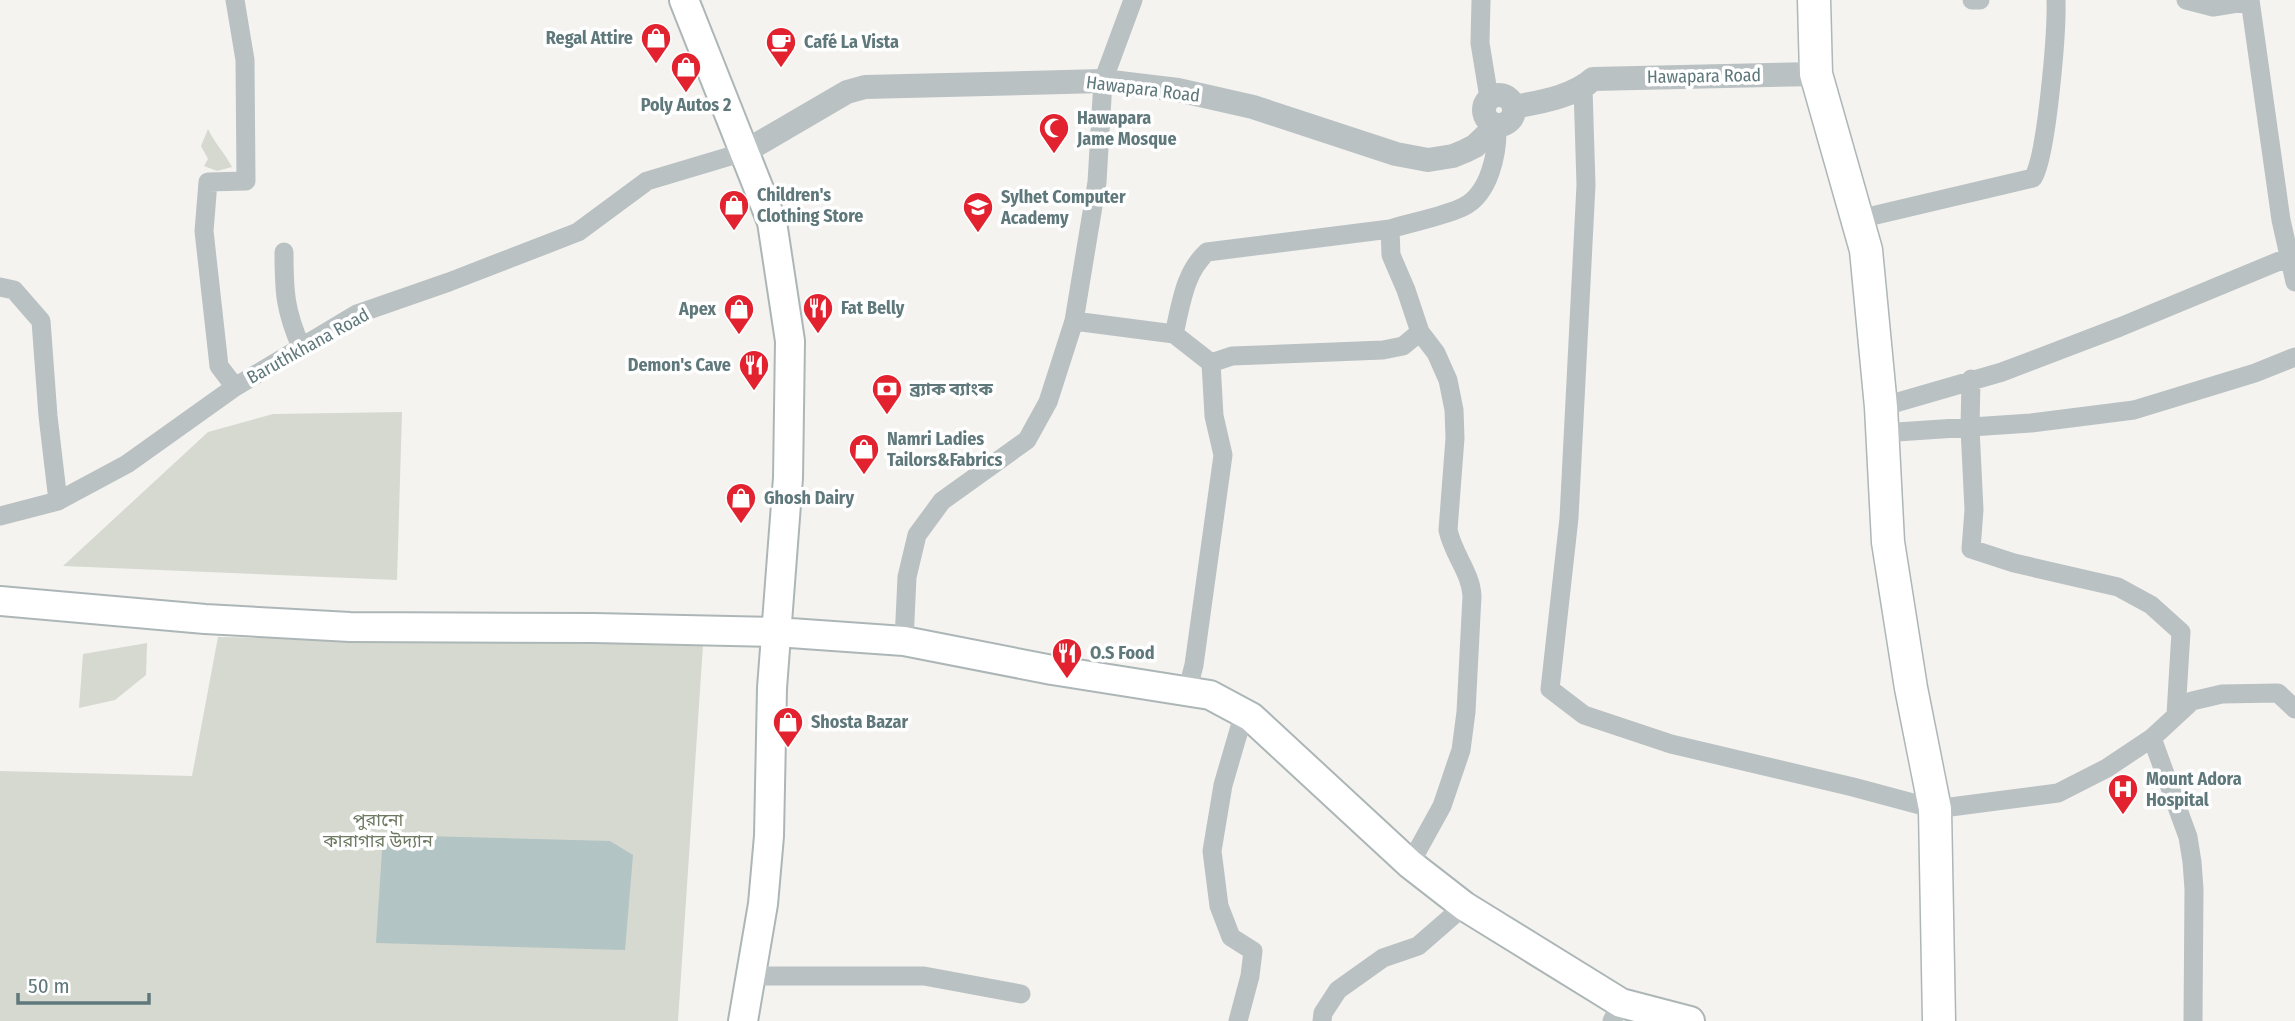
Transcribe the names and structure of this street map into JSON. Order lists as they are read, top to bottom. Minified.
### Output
{"streets":{"street":["Hawapara Road","Baruthkhana Road"]},"crossings":[["Hawapara Road","Baruthkhana Road"]],"parks":["পুরানো কারাগার উদ্যান"],"places":{"shop":["Regal Attire","Poly Autos 2","Children's Clothing Store","Apex","Namri Ladies Tailors&Fabrics","Ghosh Dairy","Shosta Bazar"],"cafe":["Café La Vista"],"mosque":["Hawapara Jame Mosque"],"school or university":["Sylhet Computer Academy"],"restaurant":["Fat Belly","Demon's Cave","O.S Food"],"bank":["ব্র্যাক ব্যাংক"],"hospital":["Mount Adora Hospital"]},"scale_bar":"50 m"}
